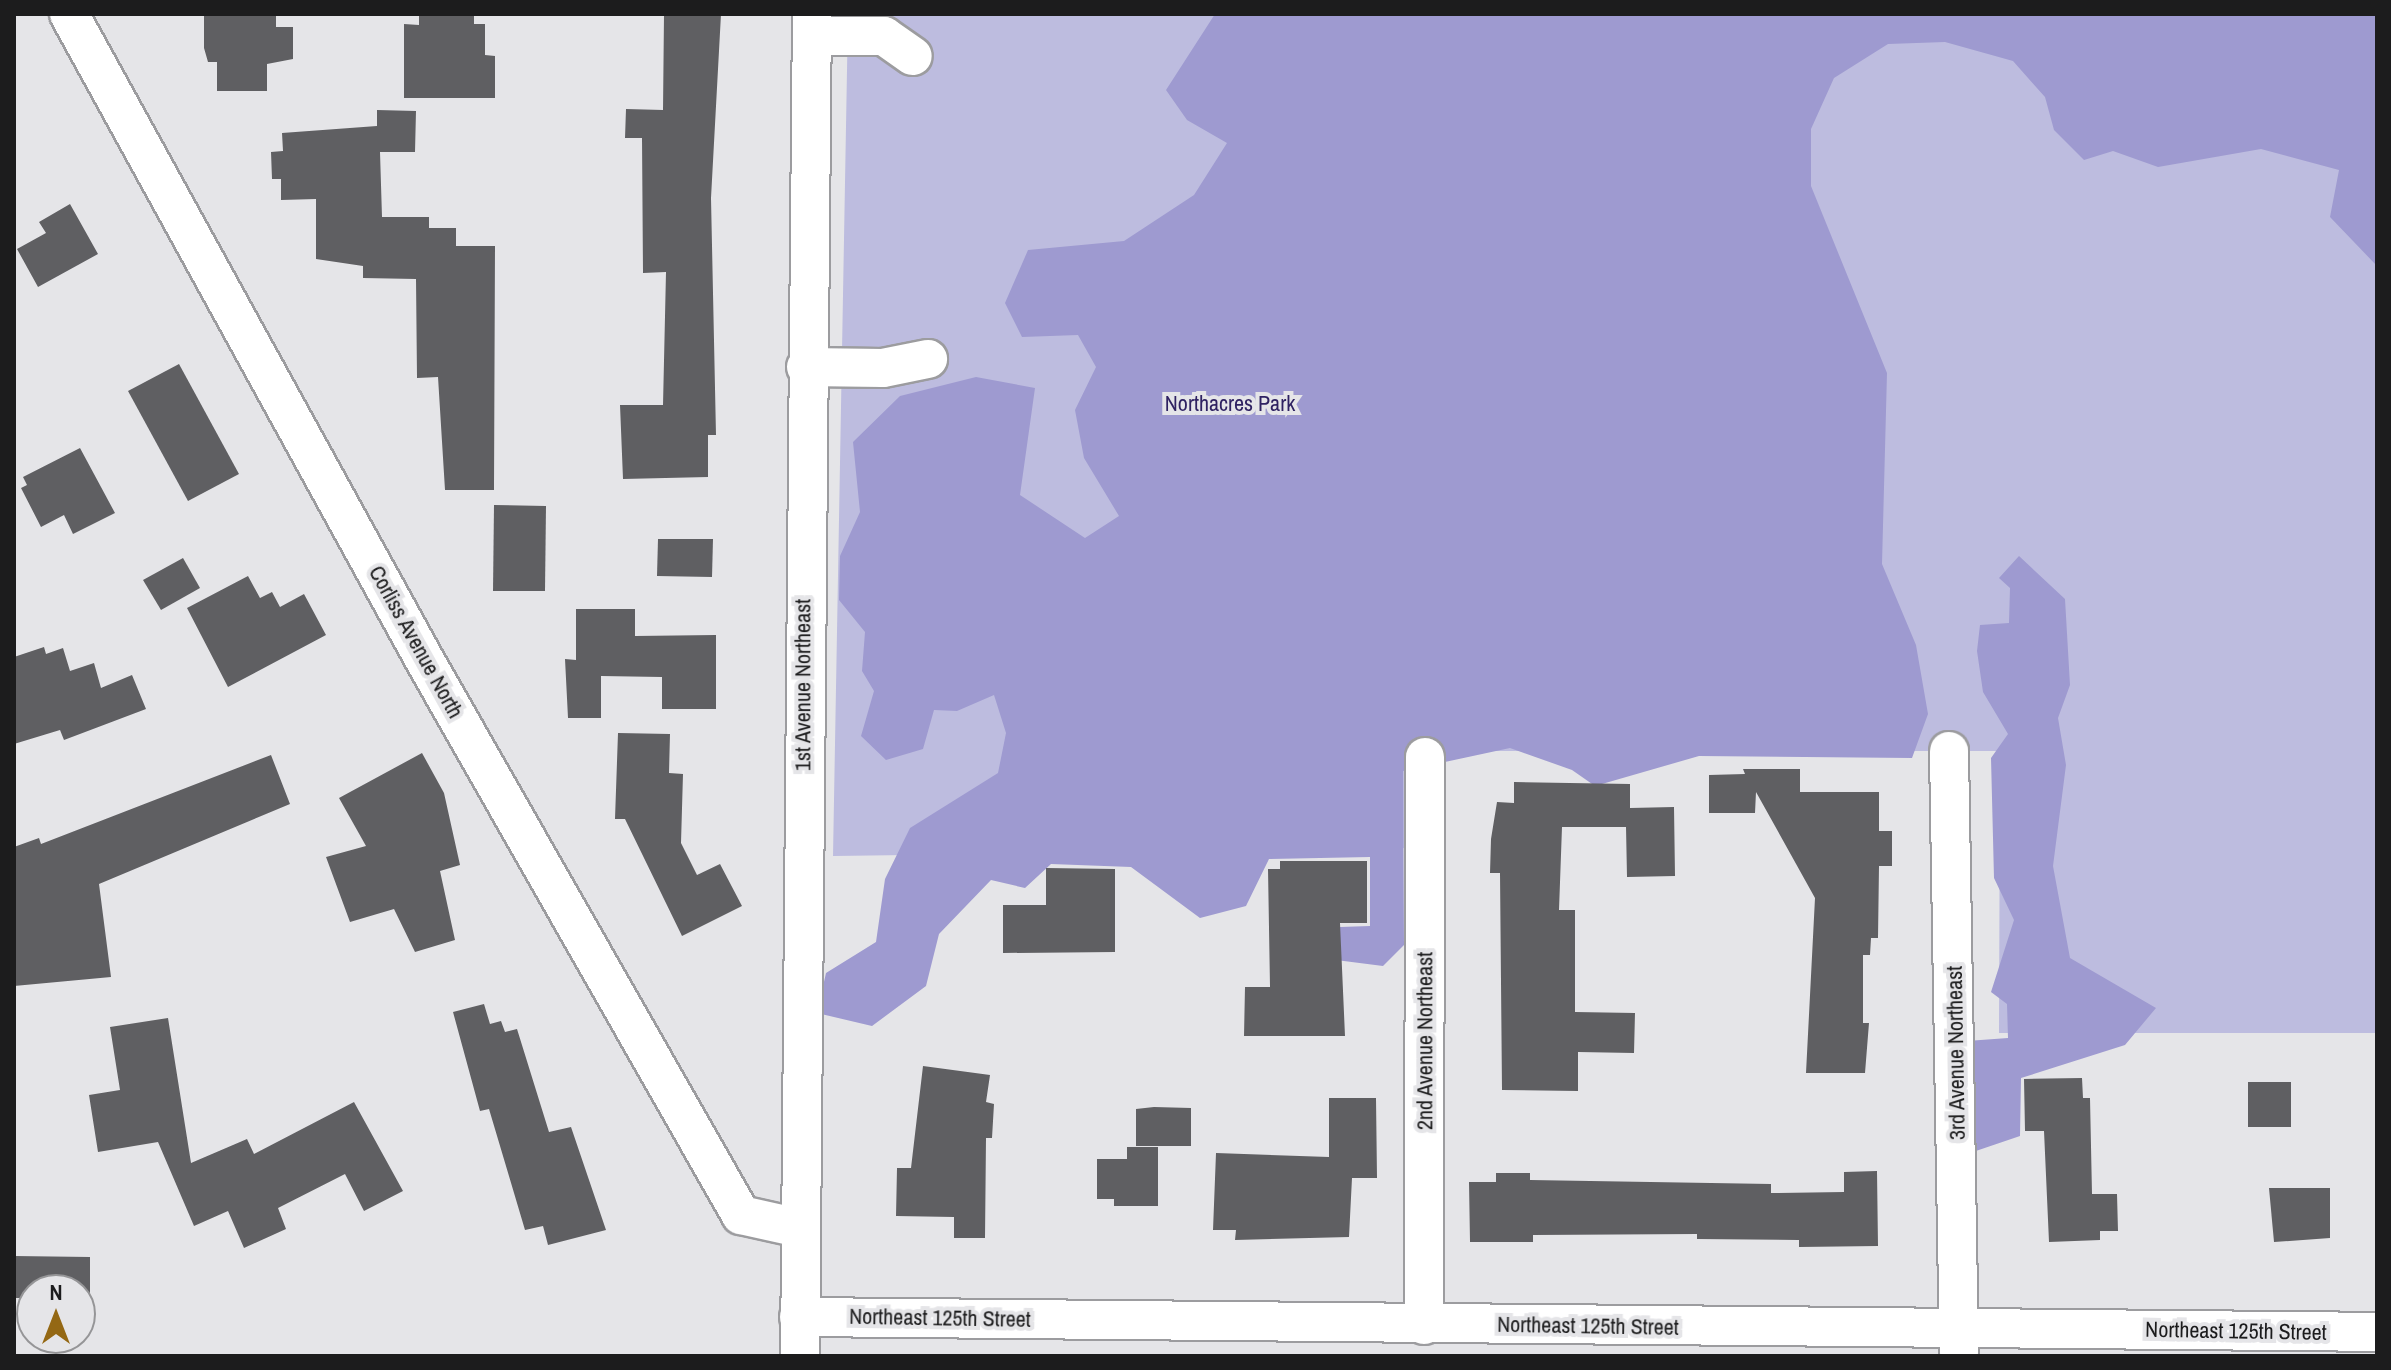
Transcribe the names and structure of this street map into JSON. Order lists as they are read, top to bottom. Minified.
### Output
{"streets":{"street":["Corliss Avenue North","1st Avenue Northeast","2nd Avenue Northeast","3rd Avenue Northeast","Northeast 125th Street"]},"crossings":[["Corliss Avenue North","1st Avenue Northeast"],["1st Avenue Northeast","Northeast 125th Street"],["2nd Avenue Northeast","Northeast 125th Street"],["3rd Avenue Northeast","Northeast 125th Street"]],"parks":["Northacres Park"],"north":"top"}
